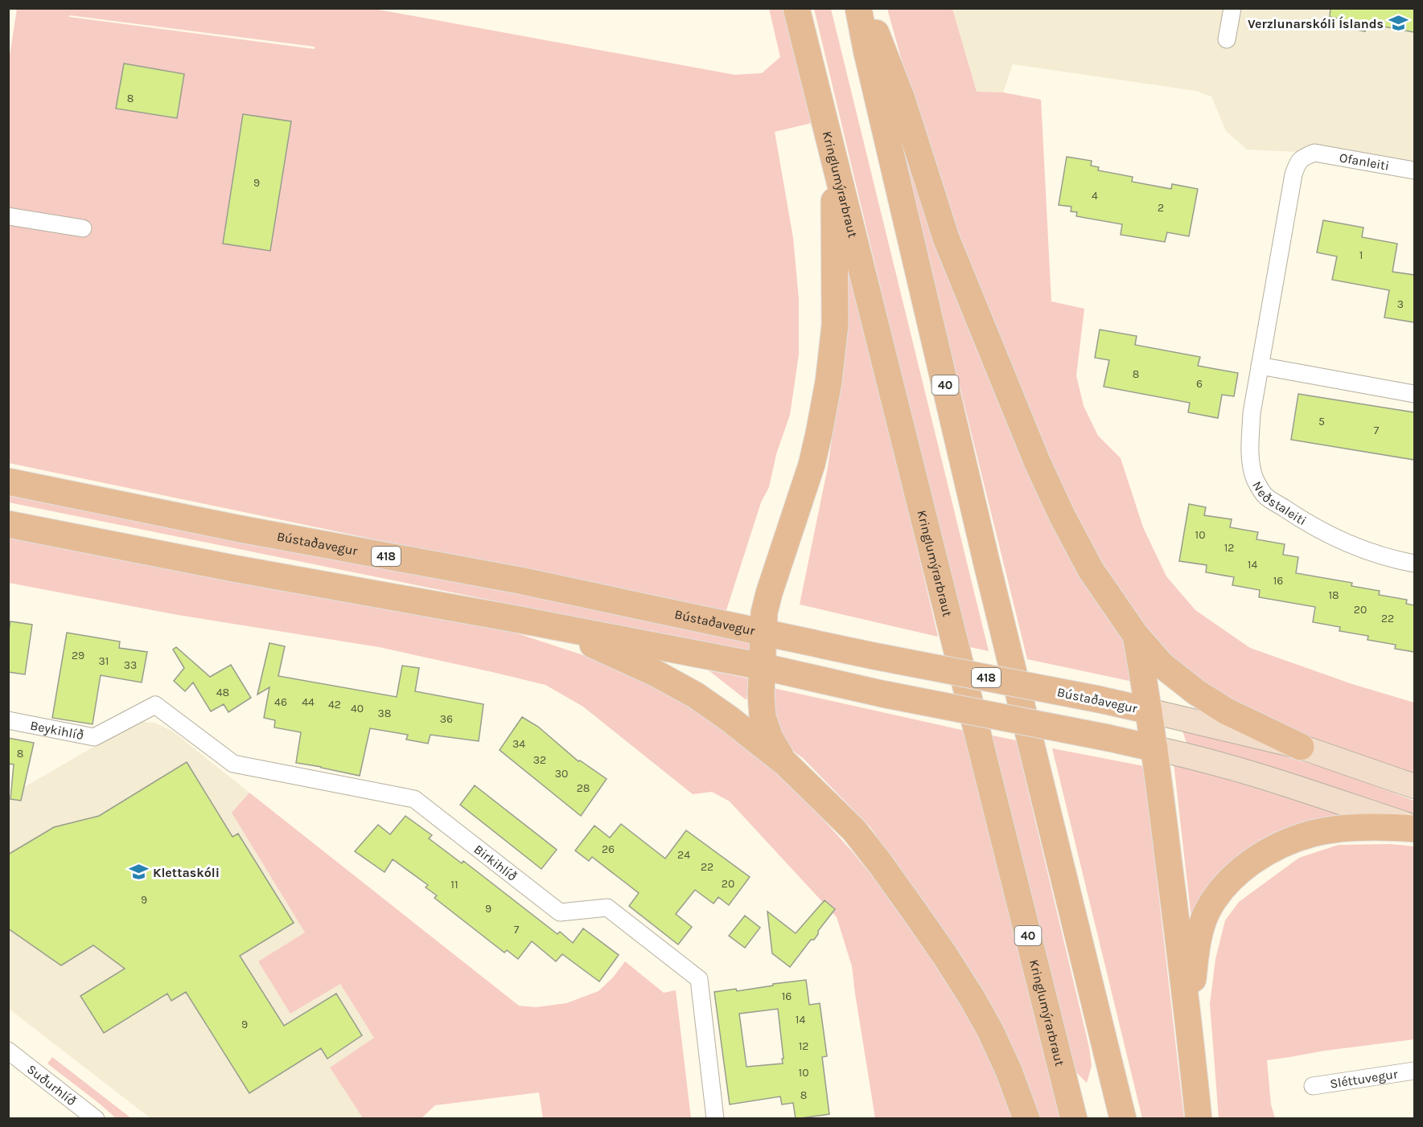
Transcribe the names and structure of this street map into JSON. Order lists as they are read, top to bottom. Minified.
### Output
{"streets":{"main road":["Kringlumýrarbraut","40","Bústaðavegur","418"],"street":["Ofanleiti","Neðstaleiti","Beykihlíð","Birkihlíð","Sléttuvegur","Suðurhlíð"]},"crossings":[["Ofanleiti","Neðstaleiti"],["Beykihlíð","Birkihlíð"]],"places":{"school or university":["Verzlunarskóli Íslands","Klettaskóli"]},"house_numbers":["8","9","4","2","1","3","8","6","5","7","10","12","14","16","18","20","22","29","31","33","48","46","44","42","40","38","36","34","8","32","30","28","26","24","22","20","11","9","9","7","16","14","9","12","10","8"]}
